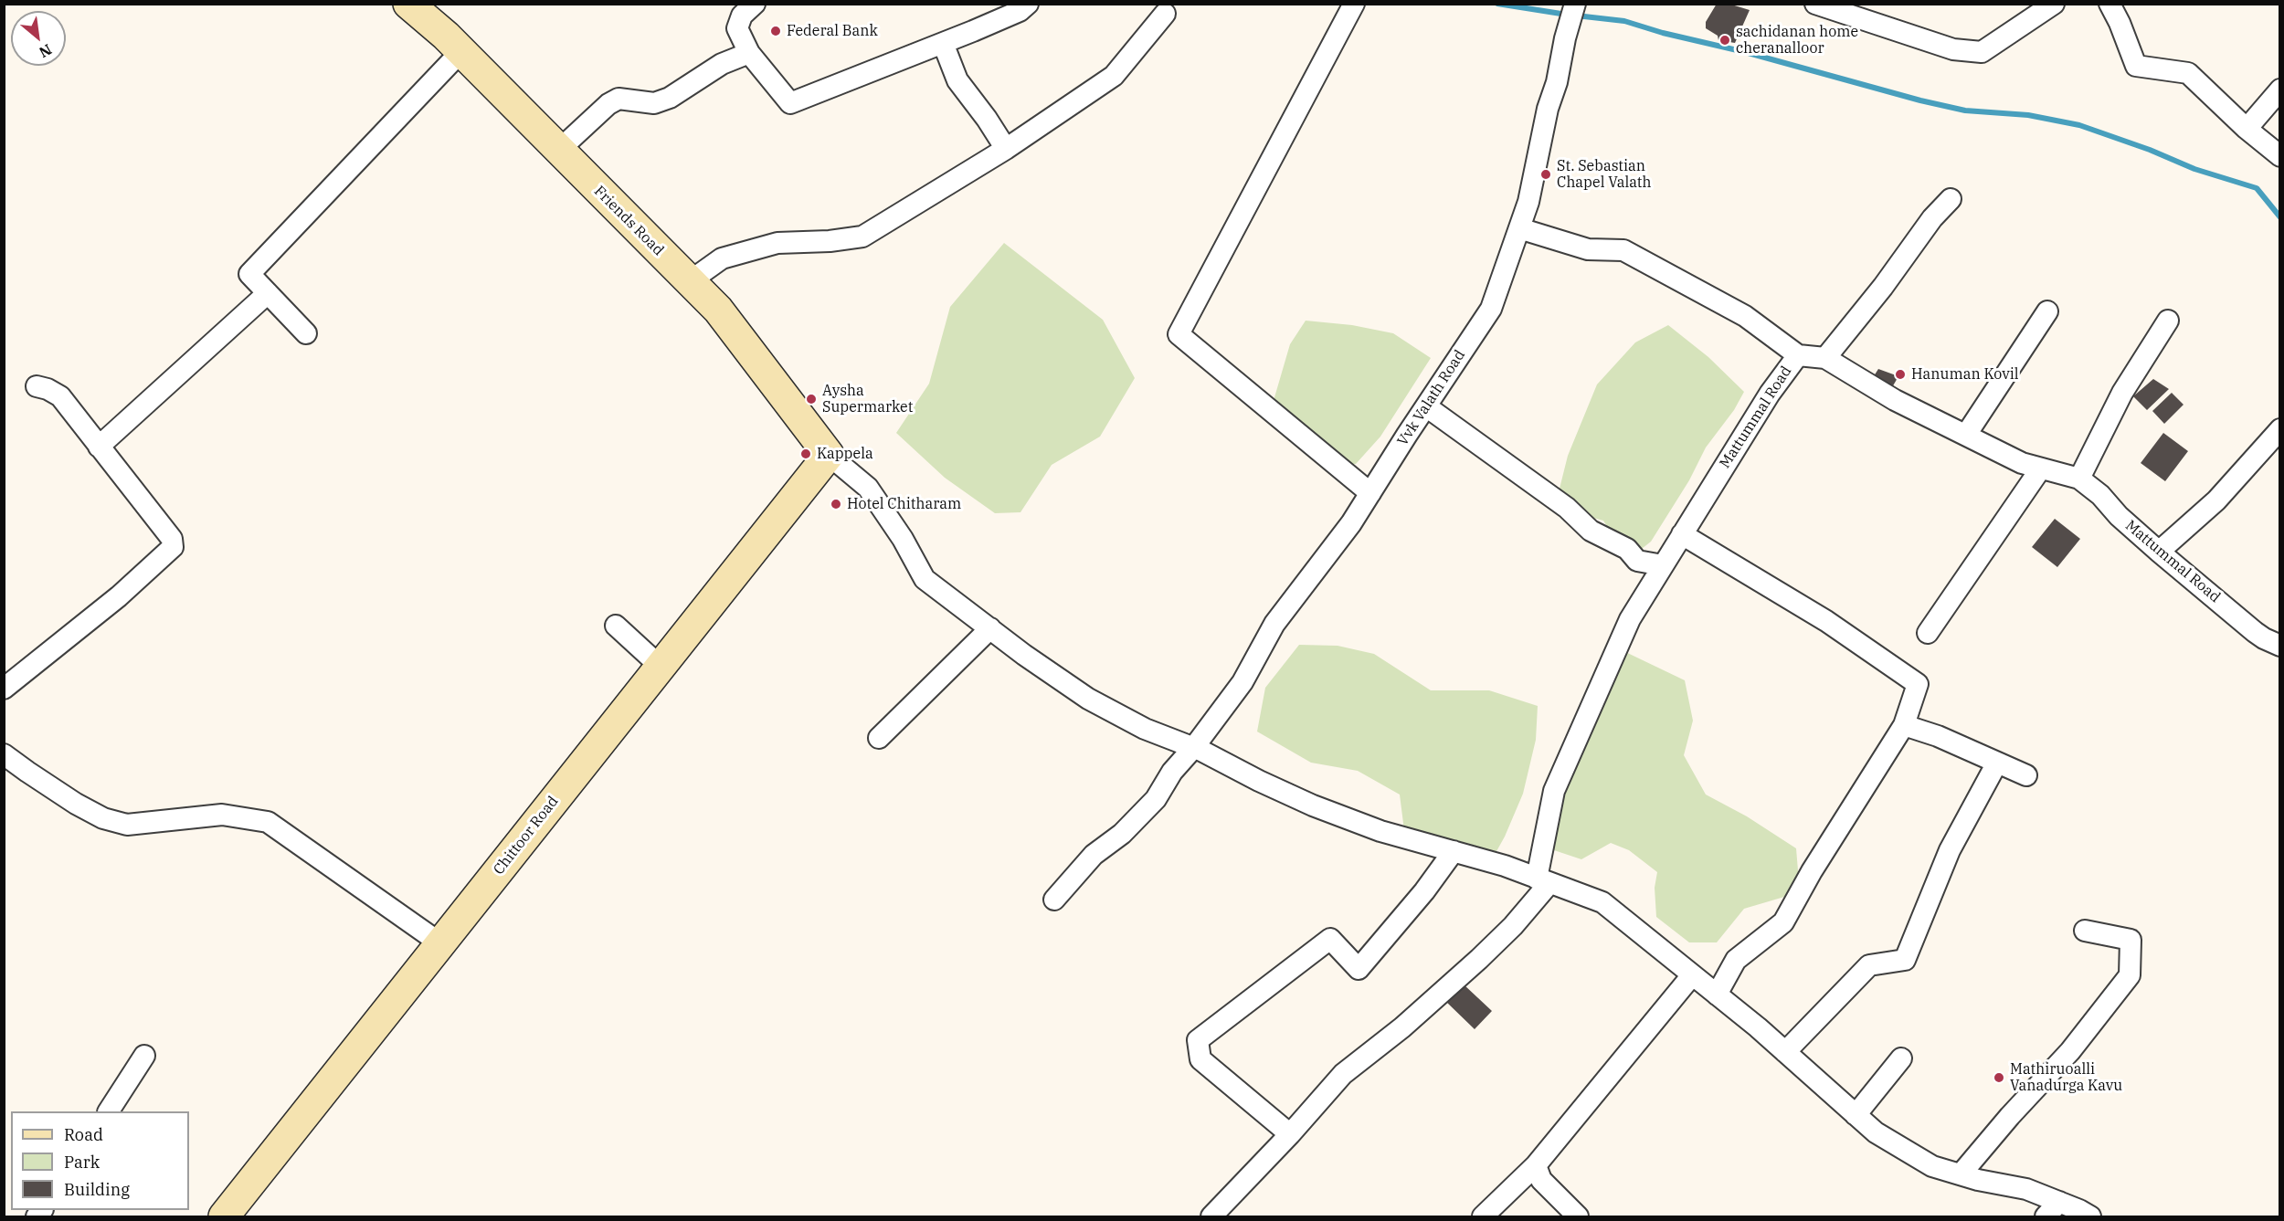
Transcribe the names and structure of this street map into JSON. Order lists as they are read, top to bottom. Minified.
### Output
{"streets":{"main road":["Friends Road","Chittoor Road"],"street":["Vvk Valath Road","Mattummal Road"]},"crossings":[["Friends Road","Chittoor Road"]],"places":["Federal Bank","sachidanan home cheranalloor","St. Sebastian Chapel Valath","Hanuman Kovil","Aysha Supermarket","Kappela","Hotel Chitharam","Mathiruoalli Vanadurga Kavu"],"legend":["Road","Park","Building"],"north":"bottom right"}
